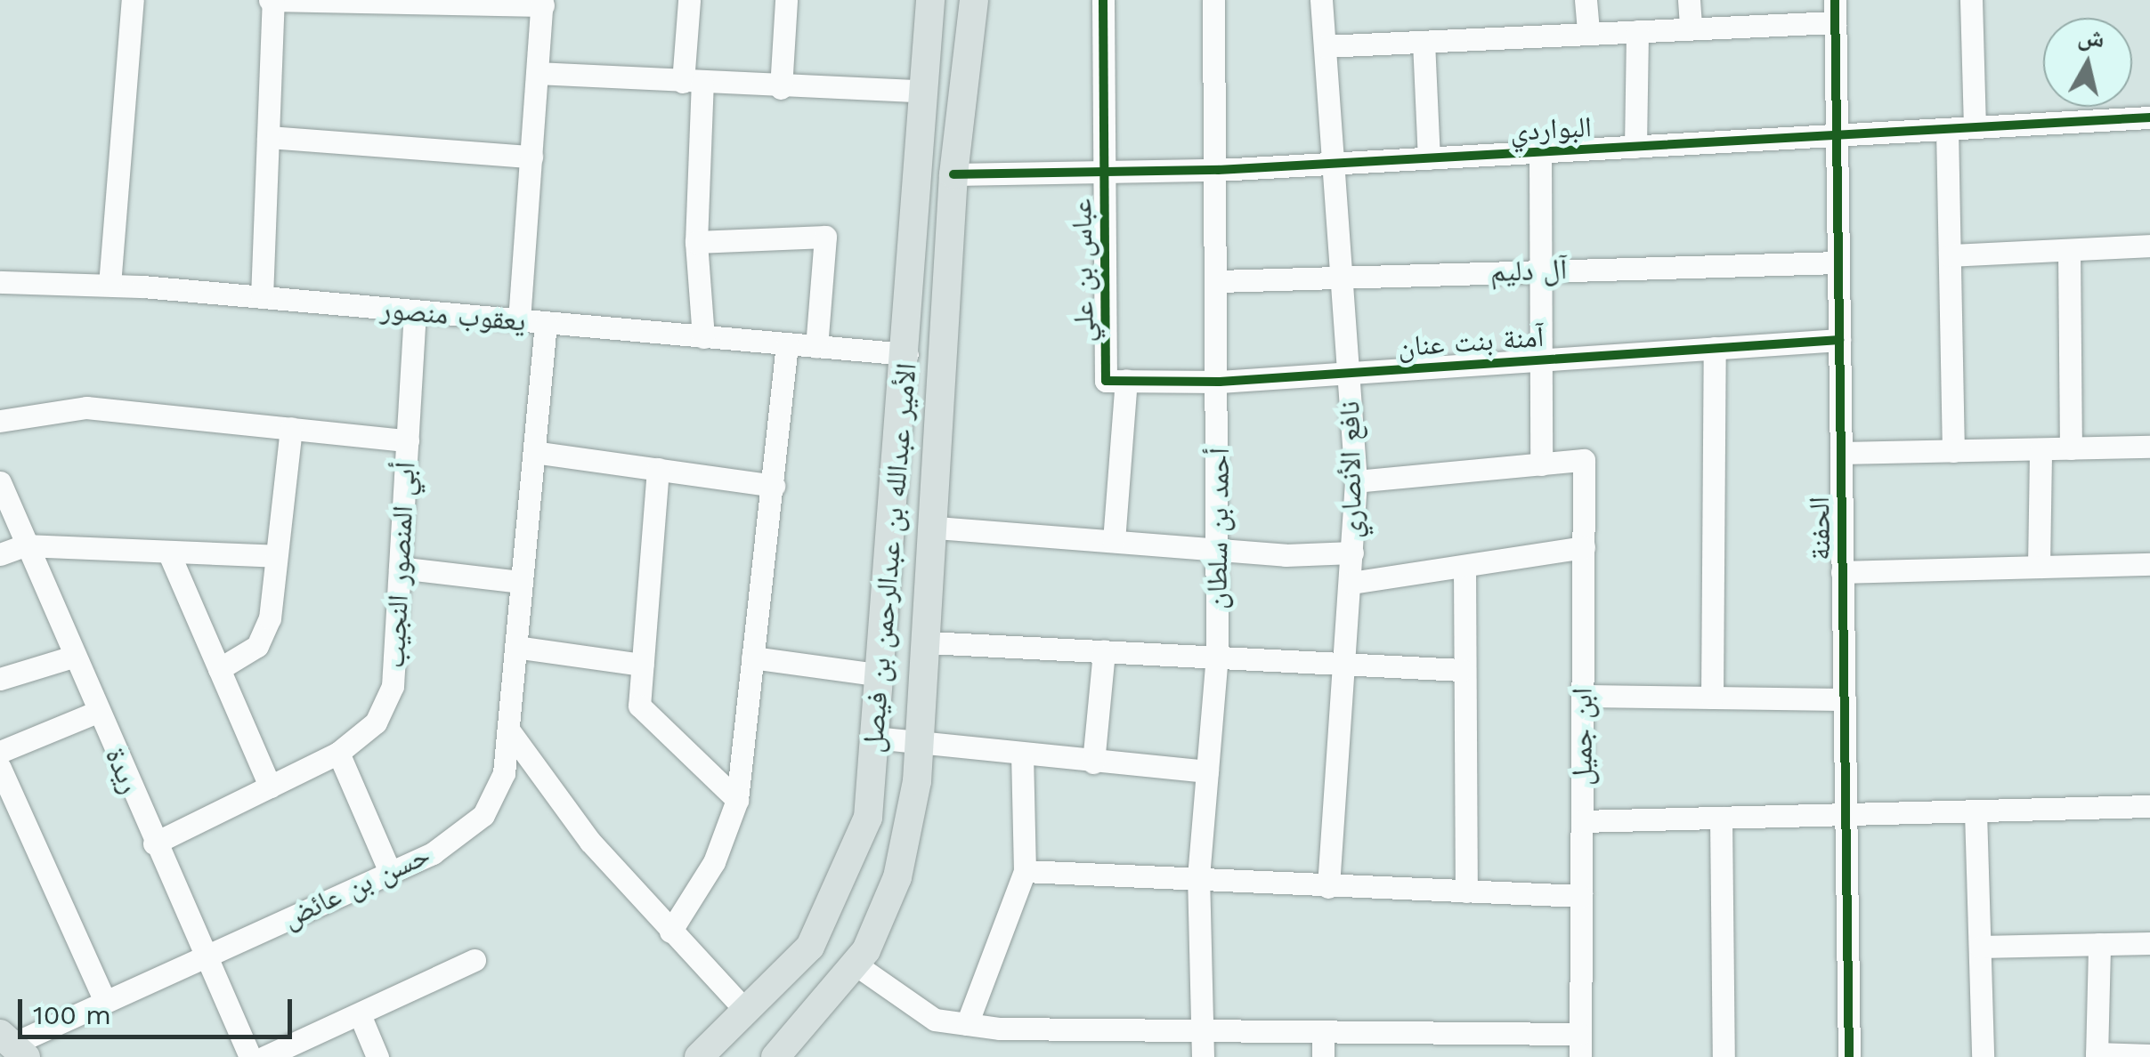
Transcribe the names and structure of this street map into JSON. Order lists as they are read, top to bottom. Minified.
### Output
{"streets":{"main road":["الأمير عبدالله بن عبدالرحمن بن فيصل"],"street":["البواردي","عباس بن علي","آل دليم","يعقوب منصور","آمنة بنت عنان","نافع الأنصاري","أحمد بن سلطان","الحفنة","أبي المنصور النجيب","ابن جميل","ريدة","حسن بن عائض"]},"crossings":[["البواردي","عباس بن علي"],["البواردي","نافع الأنصاري"],["البواردي","أحمد بن سلطان"],["البواردي","الحفنة"],["البواردي","الأمير عبدالله بن عبدالرحمن بن فيصل"],["عباس بن علي","آمنة بنت عنان"],["آل دليم","نافع الأنصاري"],["آل دليم","أحمد بن سلطان"],["آل دليم","الحفنة"],["يعقوب منصور","الأمير عبدالله بن عبدالرحمن بن فيصل"],["يعقوب منصور","أبي المنصور النجيب"],["يعقوب منصور","حسن بن عائض"],["آمنة بنت عنان","نافع الأنصاري"],["آمنة بنت عنان","أحمد بن سلطان"],["آمنة بنت عنان","الحفنة"],["نافع الأنصاري","ابن جميل"],["أبي المنصور النجيب","ريدة"],["ريدة","حسن بن عائض"]],"scale_bar":"100 m","north":"top"}
